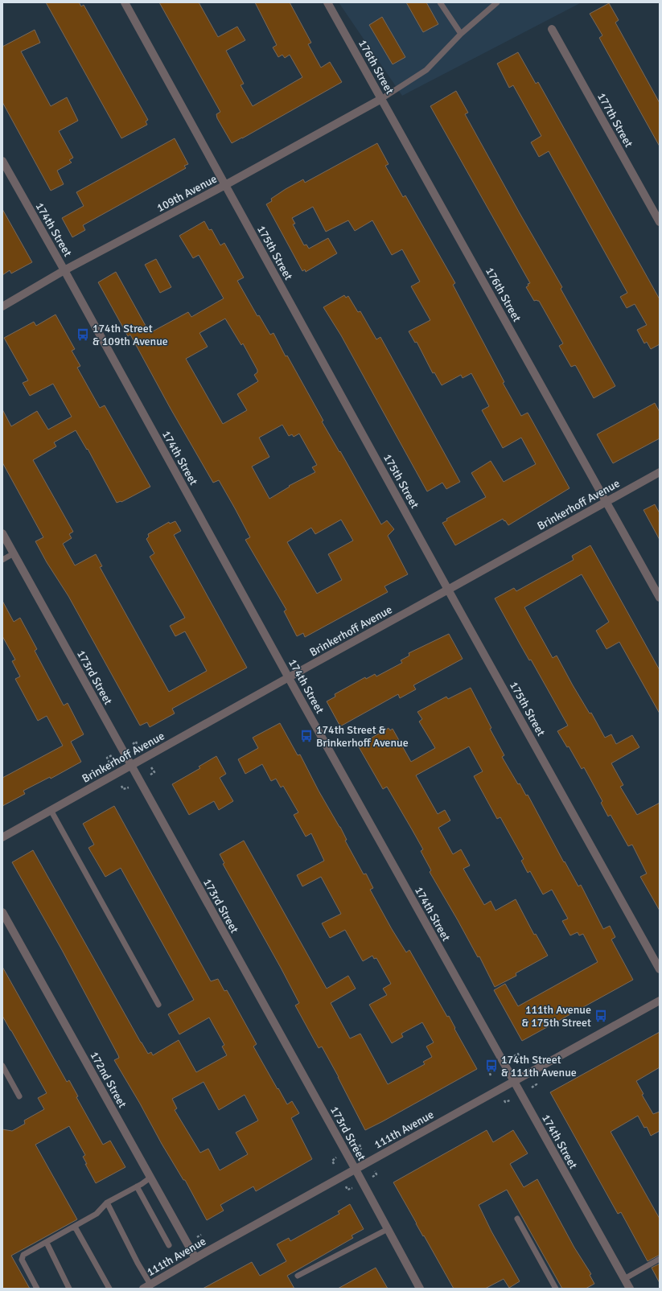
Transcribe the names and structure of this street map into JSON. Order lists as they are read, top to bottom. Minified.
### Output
{"streets":{"street":["176th Street","177th Street","109th Avenue","174th Street","175th Street","Brinkerhoff Avenue","173rd Street","172nd Street","111th Avenue"]},"crossings":[["176th Street","109th Avenue"],["176th Street","Brinkerhoff Avenue"],["109th Avenue","174th Street"],["109th Avenue","175th Street"],["174th Street","Brinkerhoff Avenue"],["174th Street","111th Avenue"],["175th Street","Brinkerhoff Avenue"],["Brinkerhoff Avenue","173rd Street"],["173rd Street","111th Avenue"],["172nd Street","111th Avenue"]],"places":{"bus stop":["174th Street & 109th Avenue","174th Street & Brinkerhoff Avenue","111th Avenue & 175th Street","174th Street & 111th Avenue"]}}
